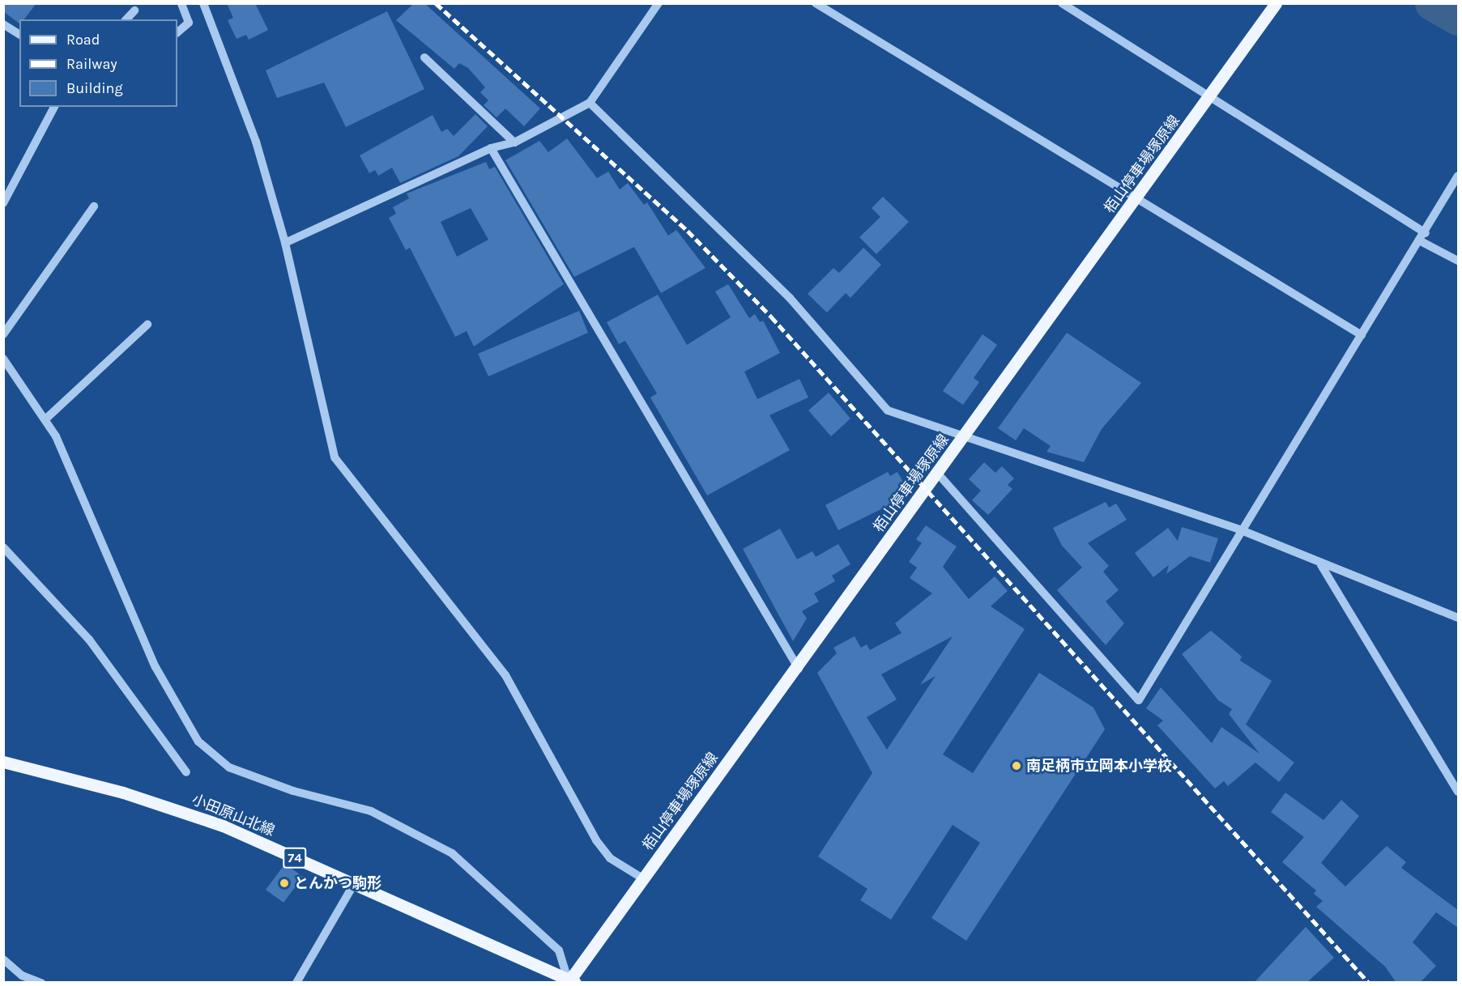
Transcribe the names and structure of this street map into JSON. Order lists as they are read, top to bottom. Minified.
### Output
{"streets":{"main road":["栢山停車場塚原線","小田原山北線","74"]},"crossings":[["栢山停車場塚原線","小田原山北線"]],"places":["南足柄市立岡本小学校","とんかつ駒形"],"legend":["Road","Railway","Building"]}
